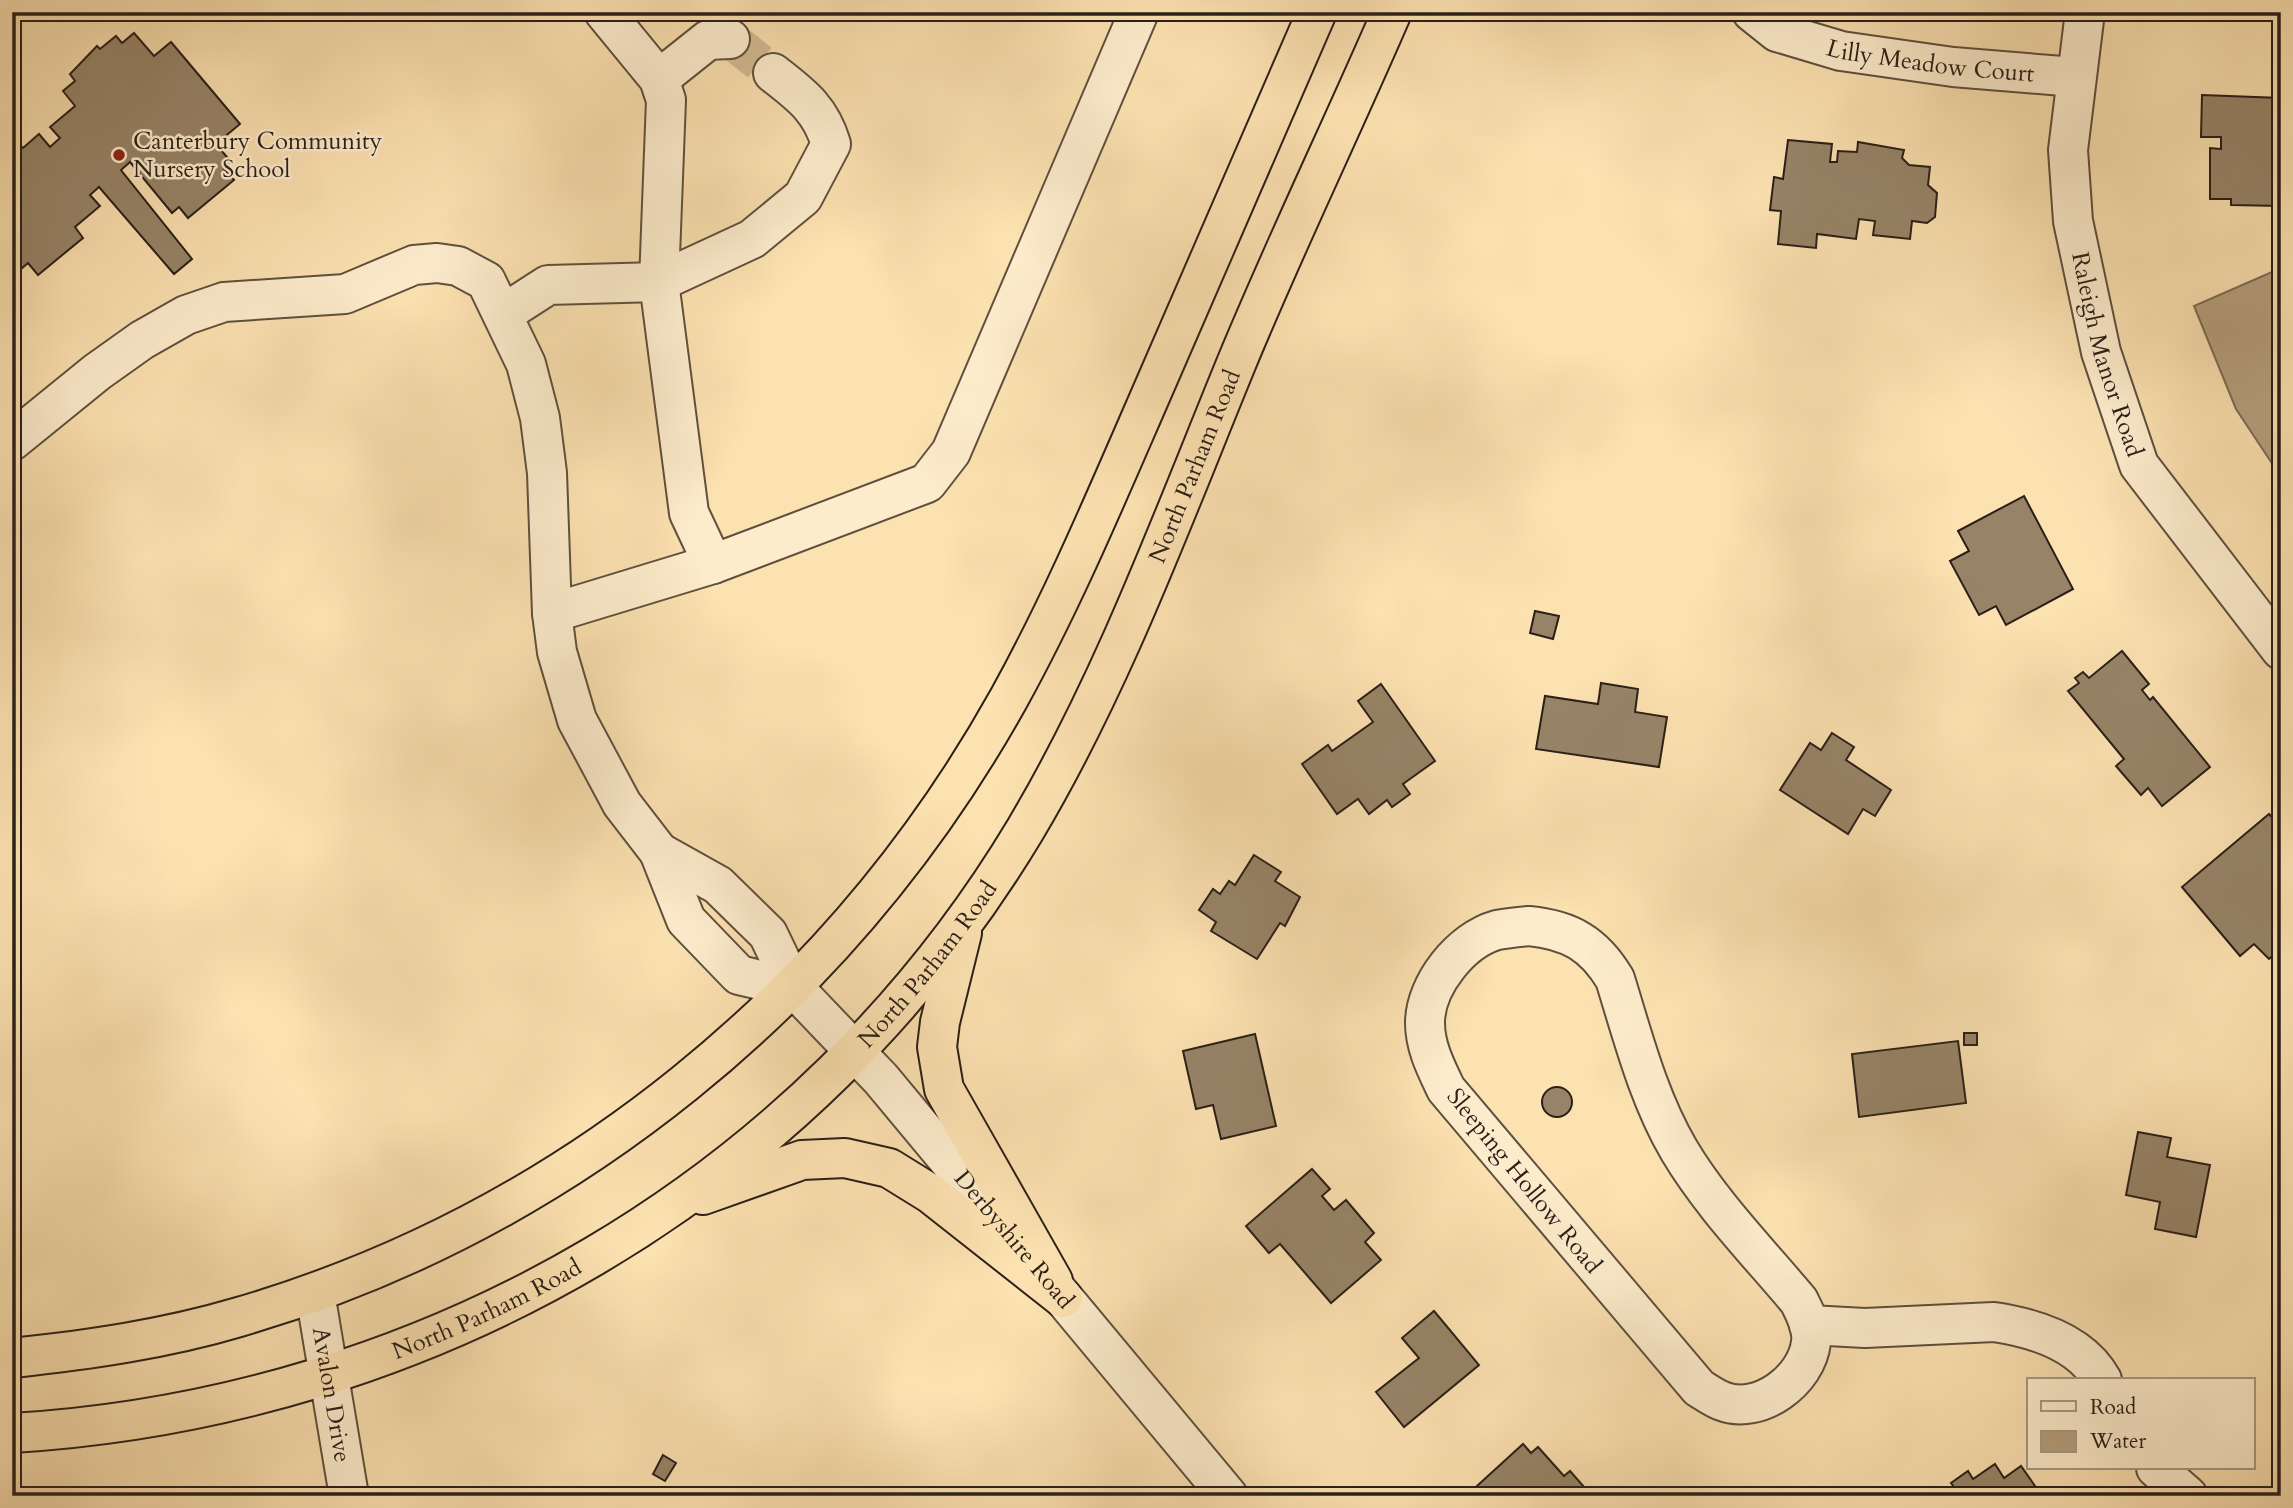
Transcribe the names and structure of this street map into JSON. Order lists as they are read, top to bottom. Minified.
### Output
{"streets":{"highway":["North Parham Road"],"street":["Lilly Meadow Court","Raleigh Manor Road","Sleeping Hollow Road","Derbyshire Road","Avalon Drive"]},"crossings":[["Lilly Meadow Court","Raleigh Manor Road"],["North Parham Road","Derbyshire Road"],["North Parham Road","Avalon Drive"]],"places":["Canterbury Community Nursery School"],"legend":["Road","Water"]}
